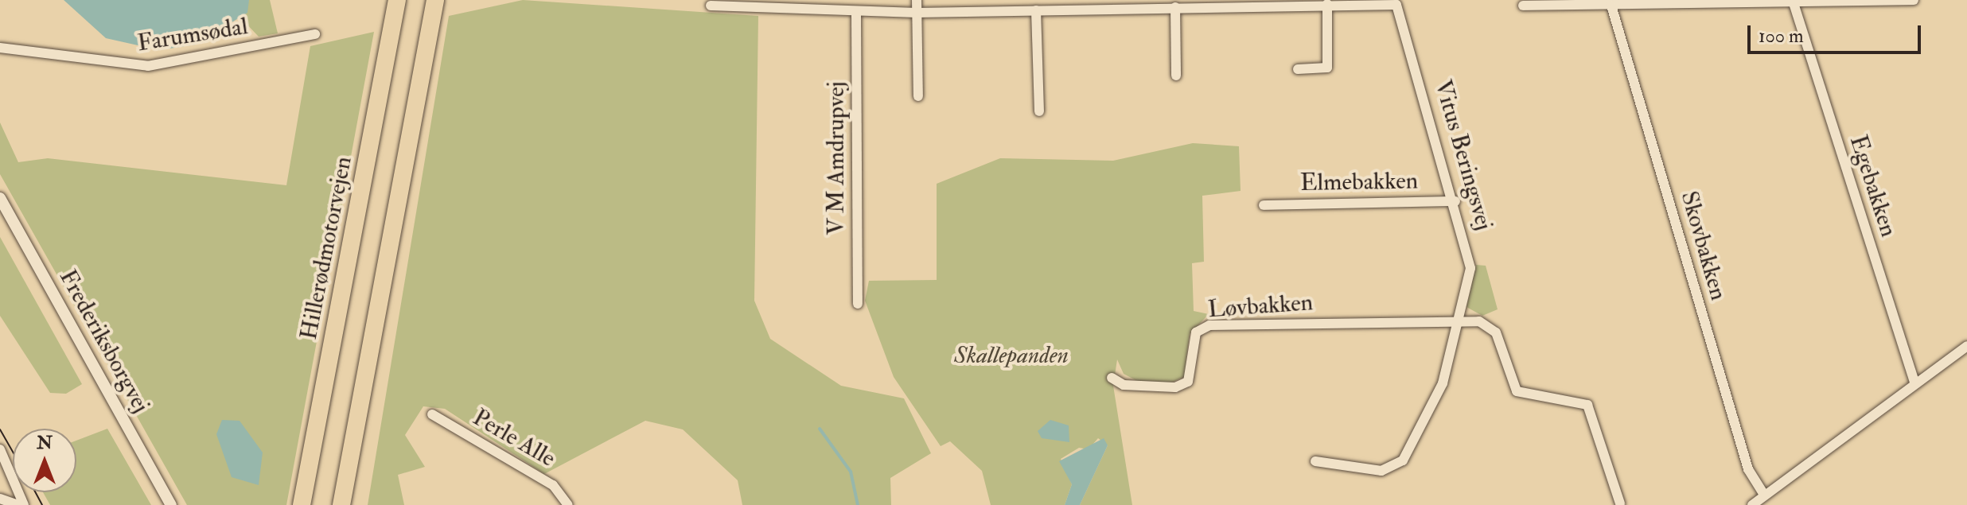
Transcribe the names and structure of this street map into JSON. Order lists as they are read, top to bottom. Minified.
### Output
{"streets":{"highway":["Hillerødmotorvejen"],"street":["Farumsødal","Vitus Beringsvej","V M Amdrupvej","Elmebakken","Egebakken","Skovbakken","Løvbakken","Frederiksborgvej","Perle Alle"]},"crossings":[["Vitus Beringsvej","Elmebakken"],["Vitus Beringsvej","Løvbakken"]],"parks":["Skallepanden"],"scale_bar":"100 m","north":"top"}
